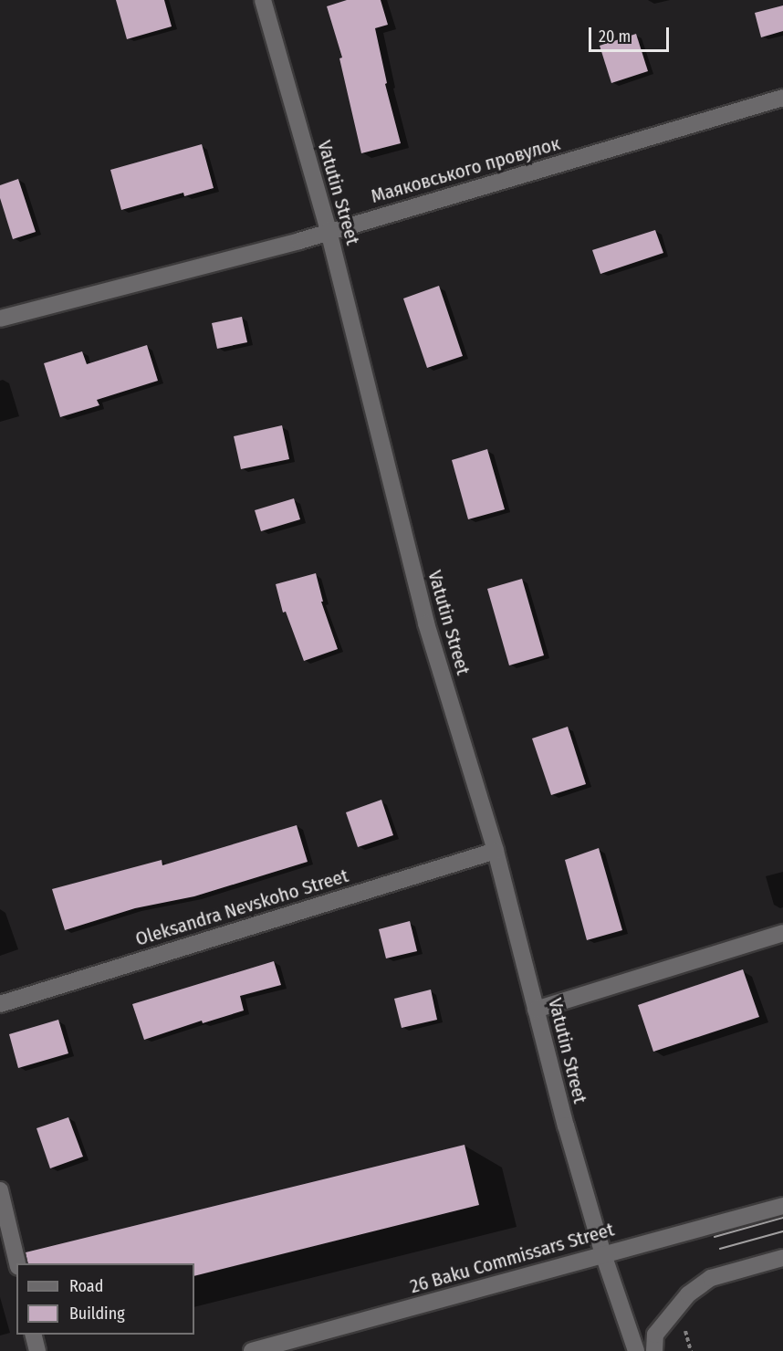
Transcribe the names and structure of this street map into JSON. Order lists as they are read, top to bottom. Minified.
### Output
{"streets":{"street":["Маяковського провулок","Vatutin Street","Oleksandra Nevskoho Street","26 Baku Commissars Street"]},"crossings":[["Маяковського провулок","Vatutin Street"],["Vatutin Street","Oleksandra Nevskoho Street"],["Vatutin Street","26 Baku Commissars Street"]],"legend":["Road","Building"],"scale_bar":"20 m"}
